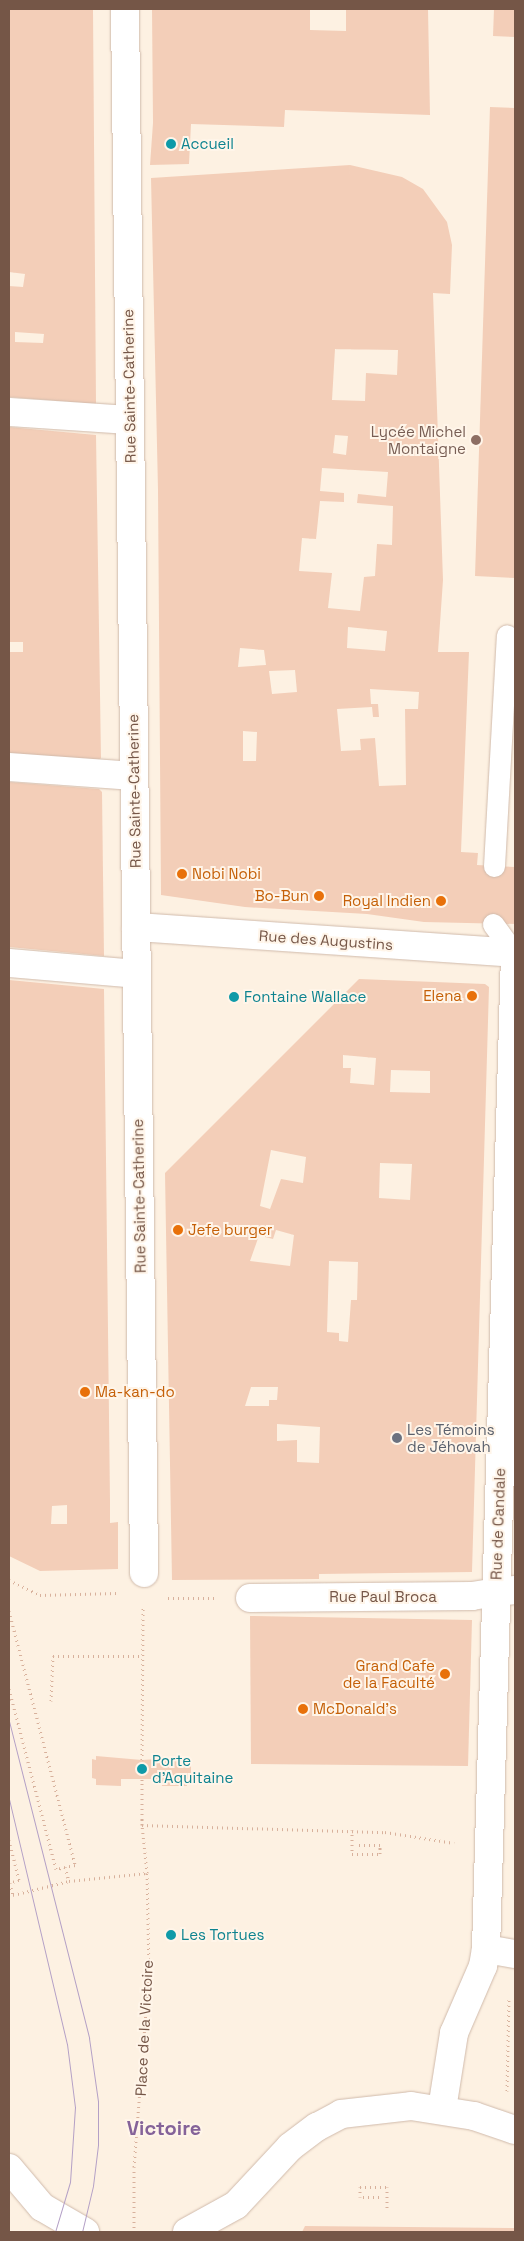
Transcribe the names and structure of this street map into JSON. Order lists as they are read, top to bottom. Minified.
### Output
{"streets":{"street":["Rue Sainte-Catherine","Rue des Augustins","Rue de Candale","Rue Paul Broca"],"path":["Place de la Victoire"]},"crossings":[["Rue Sainte-Catherine","Rue des Augustins"],["Rue des Augustins","Rue de Candale"],["Rue de Candale","Rue Paul Broca"]],"districts":["Victoire"],"places":["Accueil","Lycée Michel Montaigne","Nobi Nobi","Bo-Bun","Royal Indien","Elena","Fontaine Wallace","Jefe burger","Ma-kan-do","Les Témoins de Jéhovah","Grand Cafe de la Faculté","McDonald's","Porte d'Aquitaine","Les Tortues"]}
